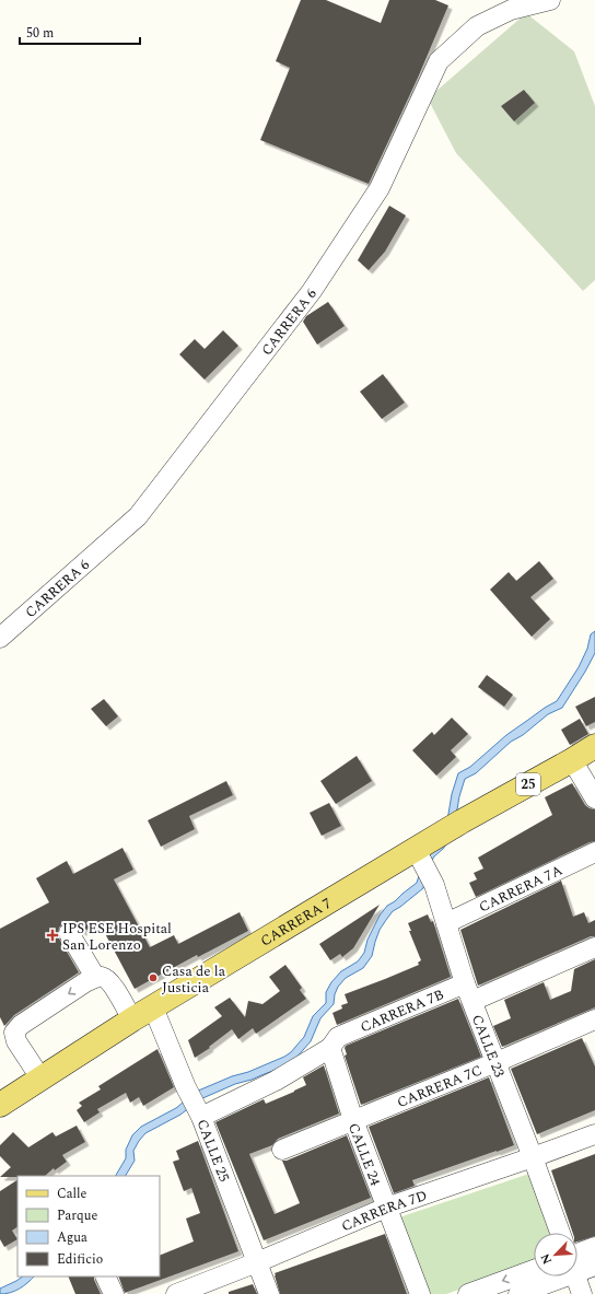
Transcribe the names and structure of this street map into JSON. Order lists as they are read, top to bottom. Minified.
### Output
{"streets":{"main road":["25","CARRERA 7"],"street":["CARRERA 6","CARRERA 7A","CARRERA 7B","CALLE 23","CARRERA 7C","CALLE 25","CALLE 24","CARRERA 7D"]},"crossings":[["CARRERA 7A","CALLE 23"],["CARRERA 7","CALLE 23"],["CARRERA 7","CALLE 25"],["CARRERA 7B","CALLE 23"],["CARRERA 7B","CALLE 25"],["CARRERA 7B","CALLE 24"],["CALLE 23","CARRERA 7C"],["CALLE 23","CARRERA 7D"],["CARRERA 7C","CALLE 24"],["CALLE 25","CARRERA 7D"],["CALLE 24","CARRERA 7D"]],"places":{"health":["IPS ESE Hospital San Lorenzo"],"other":["Casa de la Justicia"]},"legend":["Calle","Parque","Agua","Edificio"],"scale_bar":"50 m","north":"bottom left"}
